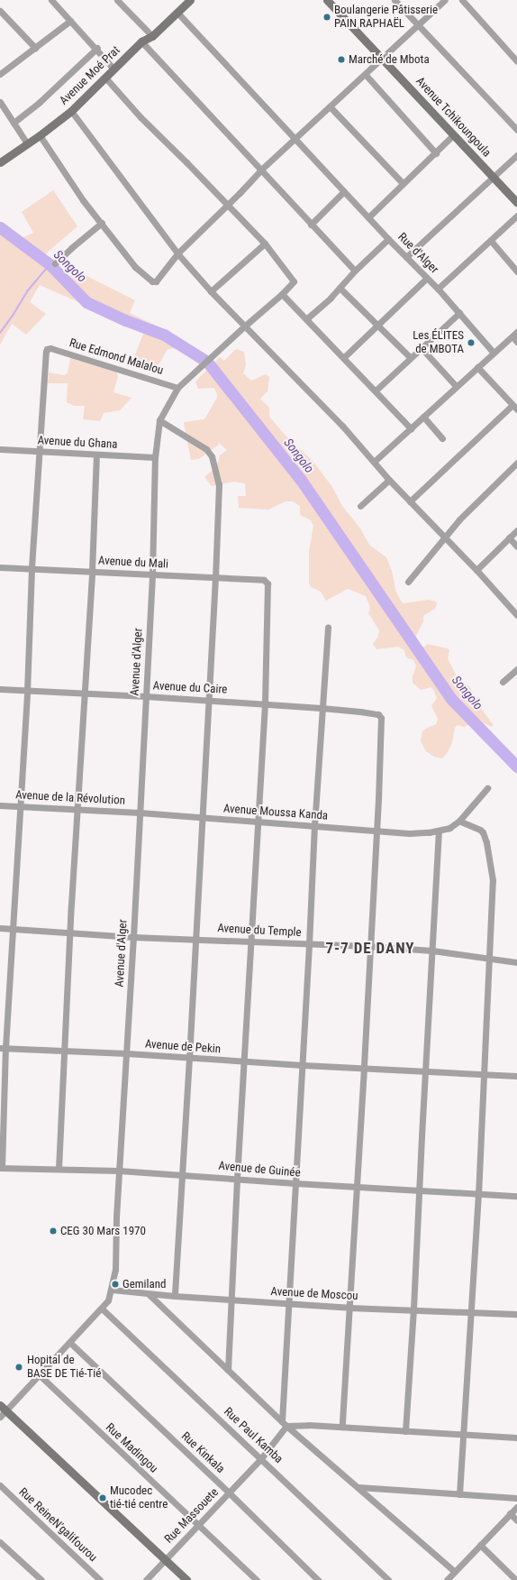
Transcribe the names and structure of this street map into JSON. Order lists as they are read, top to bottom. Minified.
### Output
{"streets":{"street":["Avenue Moé Prat","Avenue Tchikoungoula","Rue d'Alger","Rue Edmond Malalou","Avenue du Ghana","Avenue du Mali","Avenue d'Alger","Avenue du Caire","Avenue de la Révolution","Avenue Moussa Kanda","Avenue du Temple","Avenue de Pekin","Avenue de Guinée","Avenue de Moscou","Rue Paul Kamba","Rue Madingou","Rue Kinkala","Rue Massouete","Rue ReineN'galifourou"]},"crossings":[["Rue Edmond Malalou","Avenue du Ghana"],["Avenue du Ghana","Avenue d'Alger"],["Avenue du Mali","Avenue d'Alger"],["Avenue du Mali","Avenue du Caire"],["Avenue d'Alger","Avenue du Caire"],["Avenue d'Alger","Avenue de la Révolution"],["Avenue d'Alger","Avenue Moussa Kanda"],["Avenue d'Alger","Avenue du Temple"],["Avenue d'Alger","Avenue de Pekin"],["Avenue d'Alger","Avenue de Guinée"],["Avenue d'Alger","Avenue de Moscou"],["Avenue d'Alger","Rue Paul Kamba"],["Avenue d'Alger","Rue Madingou"],["Avenue d'Alger","Rue Kinkala"],["Avenue du Caire","Avenue Moussa Kanda"],["Avenue de la Révolution","Avenue Moussa Kanda"],["Rue Paul Kamba","Rue Massouete"],["Rue Madingou","Rue Massouete"],["Rue Kinkala","Rue Massouete"]],"districts":["7-7 DE DANY"],"water":["Songolo"],"places":["Boulangerie Pâtisserie PAIN RAPHAËL","Marché de Mbota","Les ÉLITES de MBOTA","CEG 30 Mars 1970","Gemiland","Hopital de BASE DE Tié-Tié","Mucodec tié-tié centre"]}
